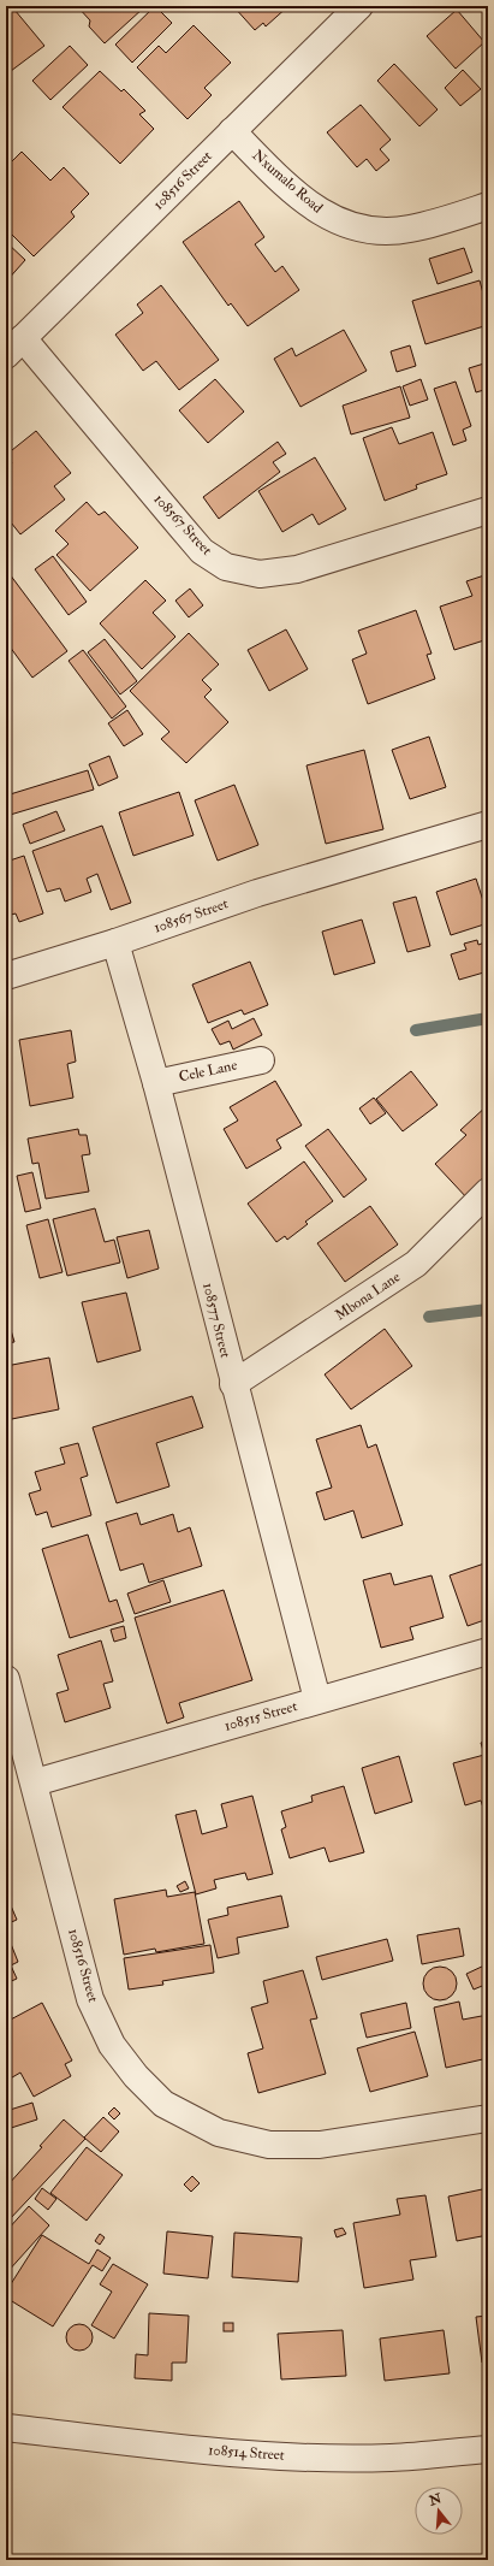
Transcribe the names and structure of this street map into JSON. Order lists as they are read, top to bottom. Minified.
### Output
{"streets":{"street":["108516 Street","Nxumalo Road","108567 Street","Cele Lane","Mbona Lane","108577 Street","108515 Street","108514 Street"]},"crossings":[["108516 Street","Nxumalo Road"],["108516 Street","108567 Street"],["108516 Street","108515 Street"],["108567 Street","108577 Street"],["Cele Lane","108577 Street"],["Mbona Lane","108577 Street"],["108577 Street","108515 Street"]],"north":"top"}
